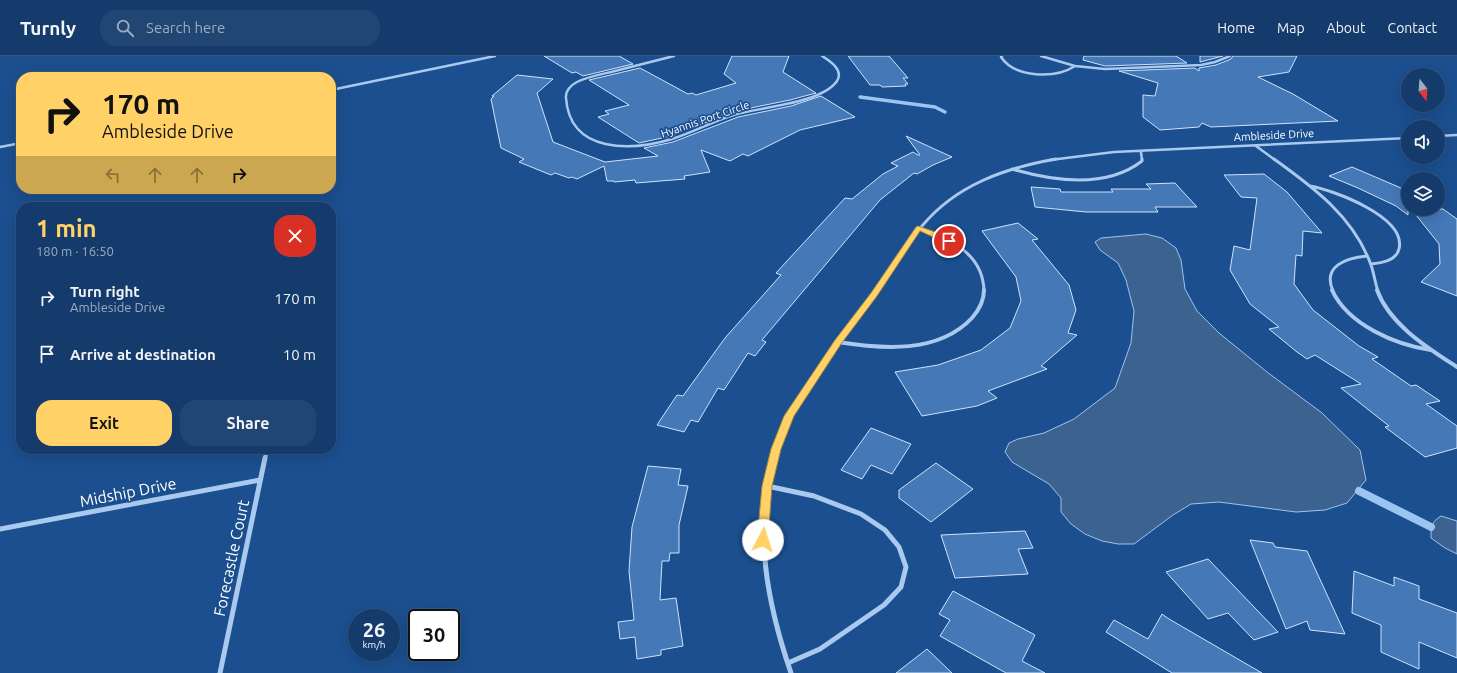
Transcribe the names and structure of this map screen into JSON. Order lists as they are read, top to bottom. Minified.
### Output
{"streets":{"street":["Hyannis Port Circle","Ambleside Drive","Midship Drive","Forecastle Court"]},"crossings":[["Midship Drive","Forecastle Court"]],"north":"bottom","page":{"header":"Turnly","search":"Search here","nav":["Home","Map","About","Contact"],"turn":["170 m","Ambleside Drive"],"heading":["1 min","180 m · 16:50"],"list":[{"name":"Turn right","note":"Ambleside Drive","value":"170 m"},{"name":"Arrive at destination","value":"10 m"}],"buttons":["Exit","Share"],"speed":"26 km/h","limit":"30"}}
